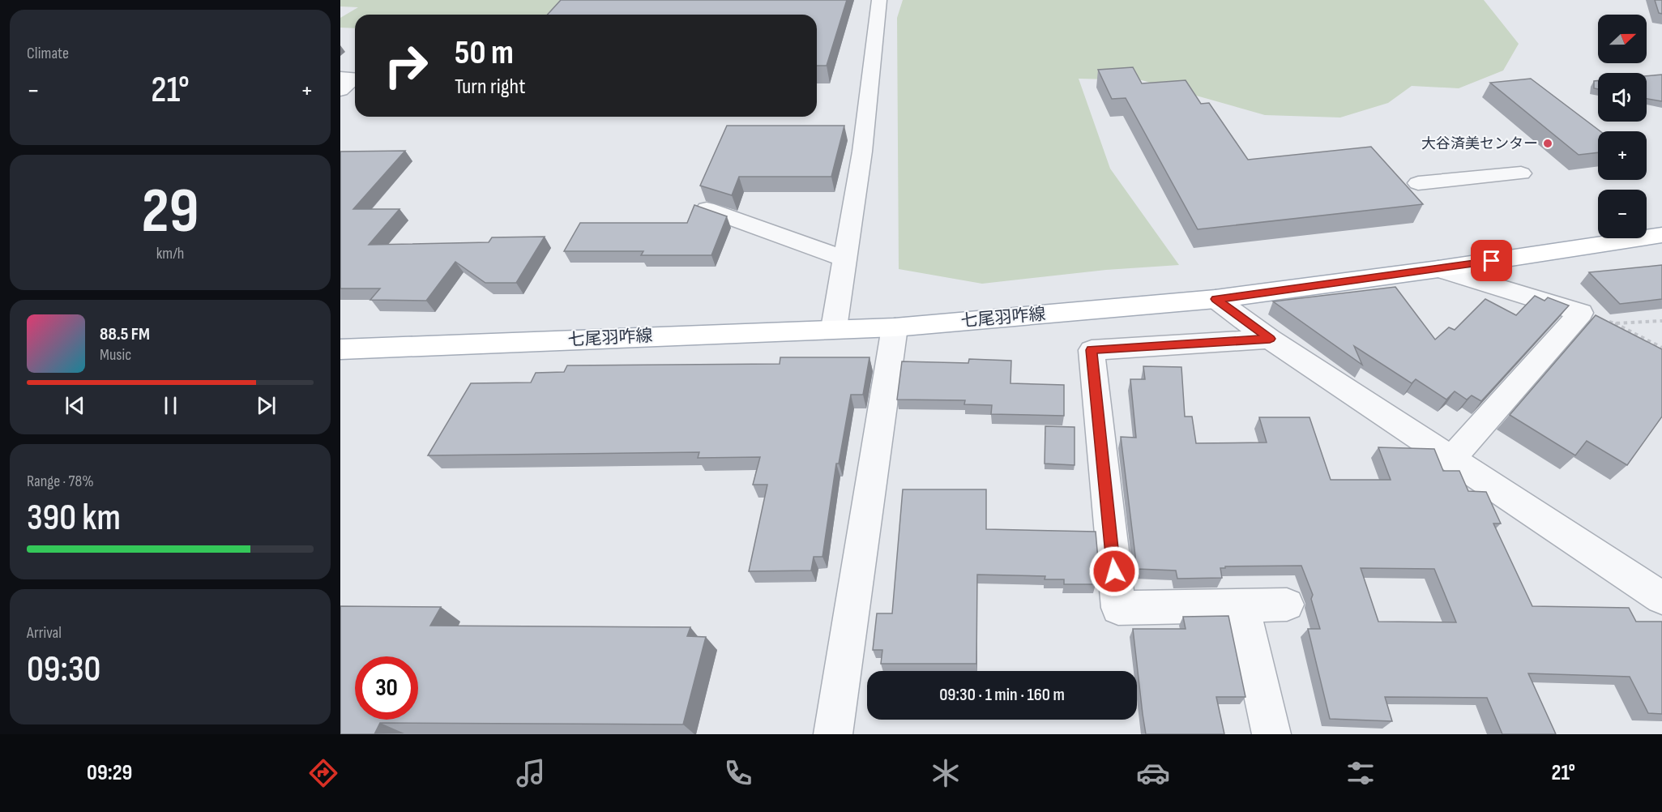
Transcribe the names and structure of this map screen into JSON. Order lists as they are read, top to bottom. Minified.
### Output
{"streets":{"main road":["七尾羽咋線"]},"places":["大谷済美センター"],"north":"right","page":{"tile":["Climate",["29","km/h"],["Range · 78%","390 km"],["Arrival","09:30"]],"map_buttons":["+","−"],"turn":["50 m","Turn right"],"heat":["−","21°","+"],"song":["88.5 FM","Music"],"limit":"30","trip":"09:30 · 1 min · 160 m","tabs":["09:29","21°"]}}
